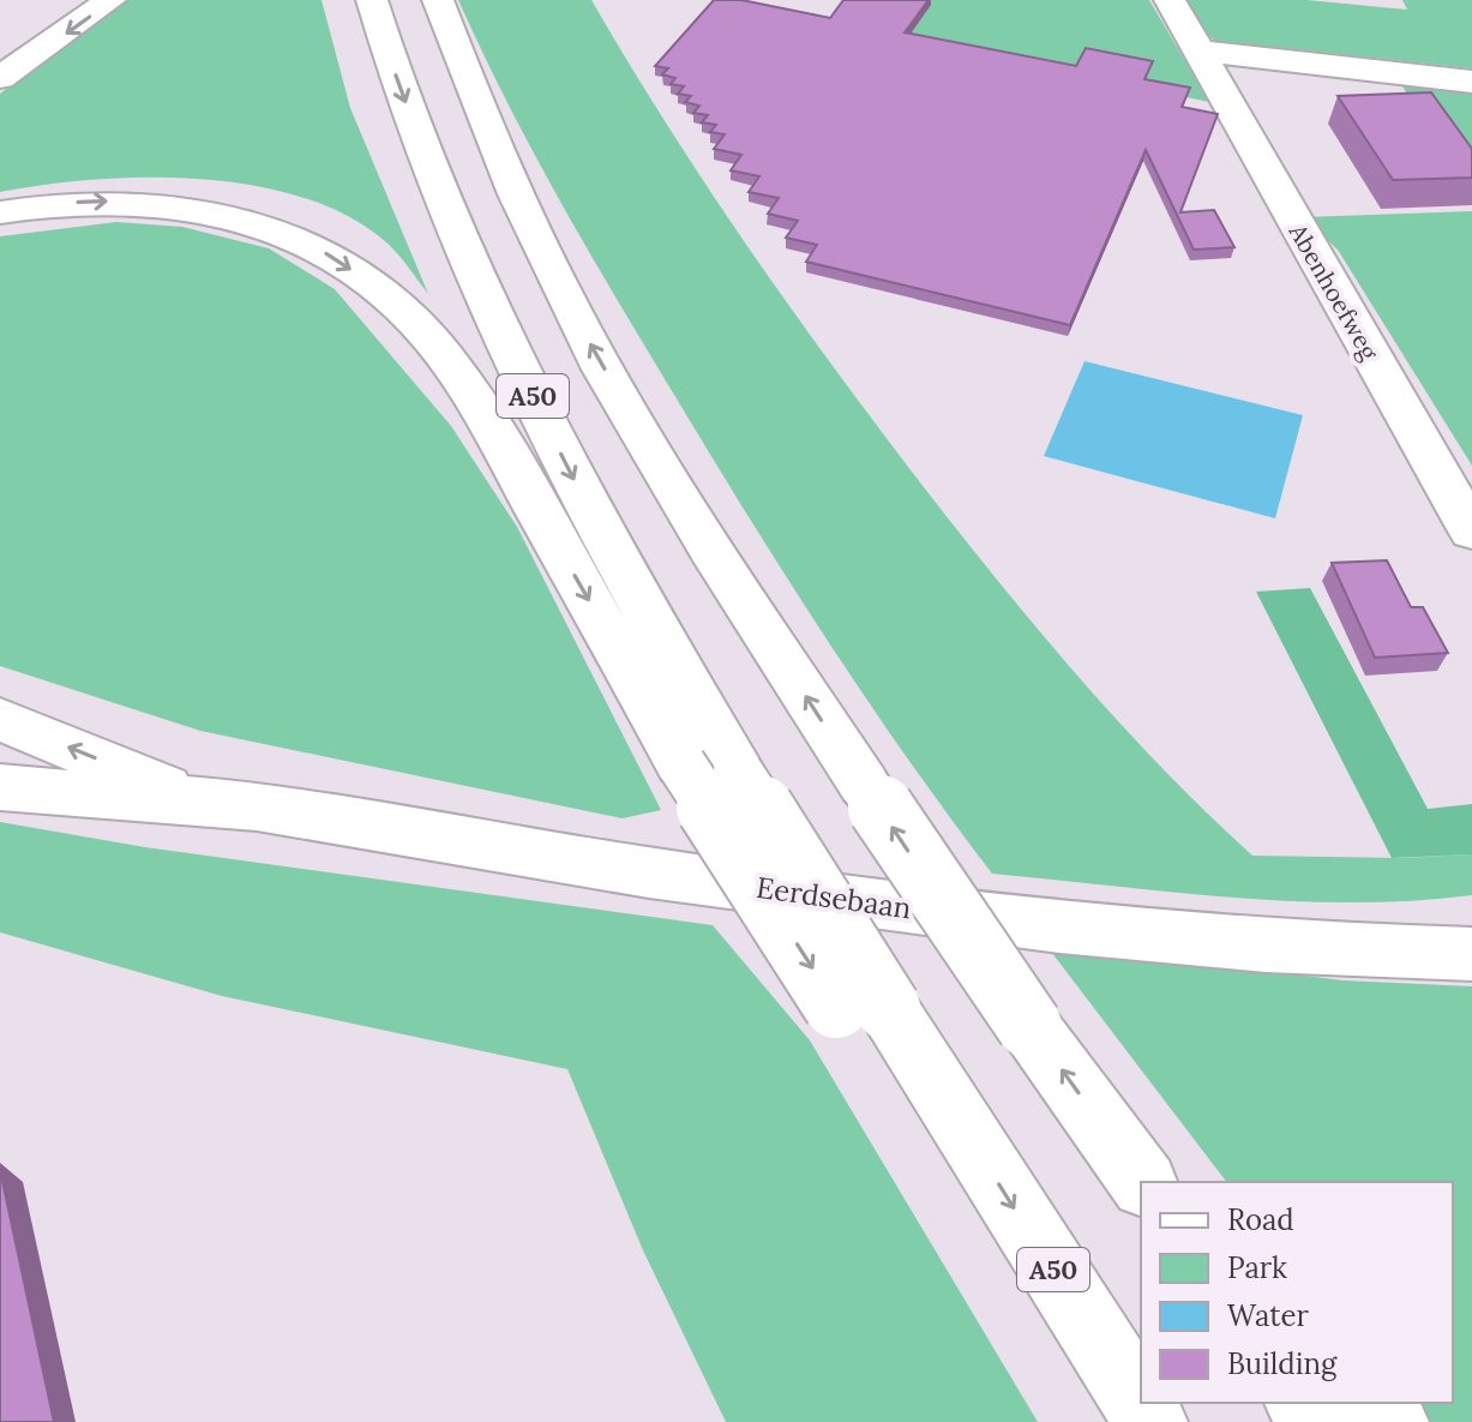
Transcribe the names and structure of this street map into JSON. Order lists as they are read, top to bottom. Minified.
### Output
{"streets":{"main road":["Abenhoefweg","A50","Eerdsebaan"]},"legend":["Road","Park","Water","Building"]}
